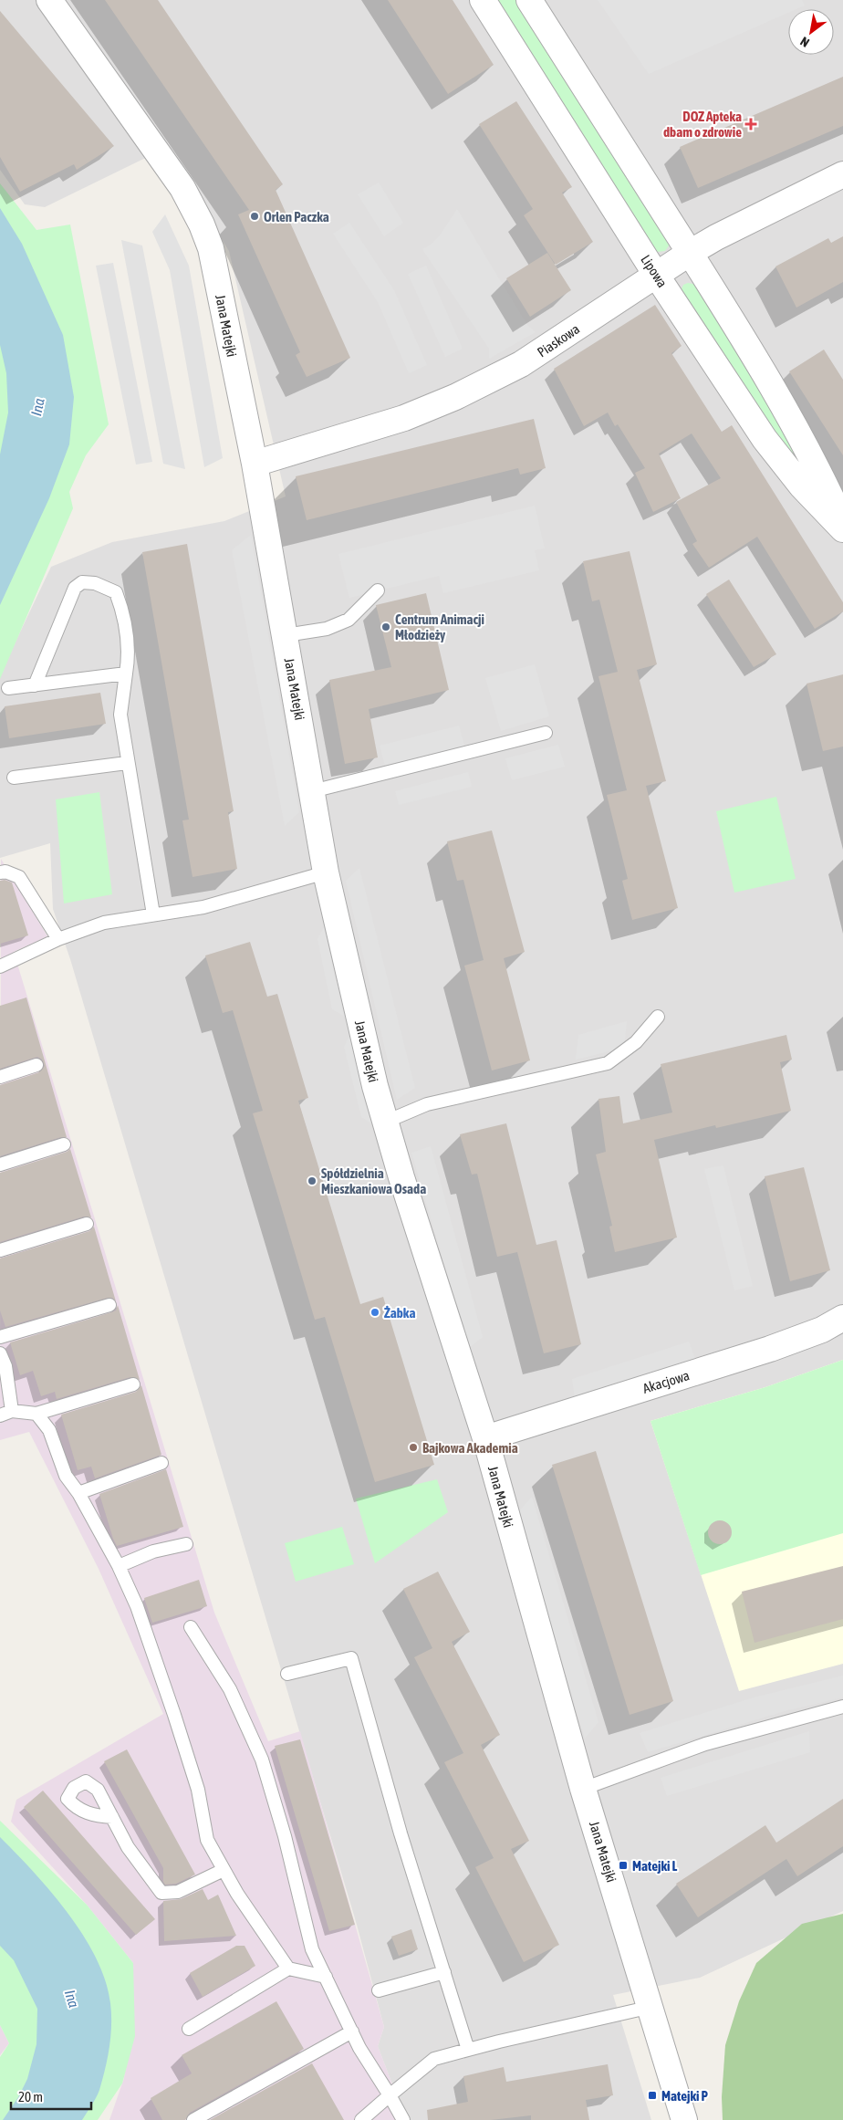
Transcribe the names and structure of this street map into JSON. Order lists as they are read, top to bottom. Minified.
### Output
{"streets":{"street":["Lipowa","Jana Matejki","Piaskowa","Akacjowa"]},"crossings":[["Lipowa","Piaskowa"],["Jana Matejki","Piaskowa"],["Jana Matejki","Akacjowa"]],"water":["Ina"],"places":{"health":["DOZ Apteka dbam o zdrowie"],"other":["Orlen Paczka","Centrum Animacji Młodzieży","Spółdzielnia Mieszkaniowa Osada","Żabka","Bajkowa Akademia"],"transit":["Matejki L","Matejki P"]},"scale_bar":"20 m","north":"bottom left"}
